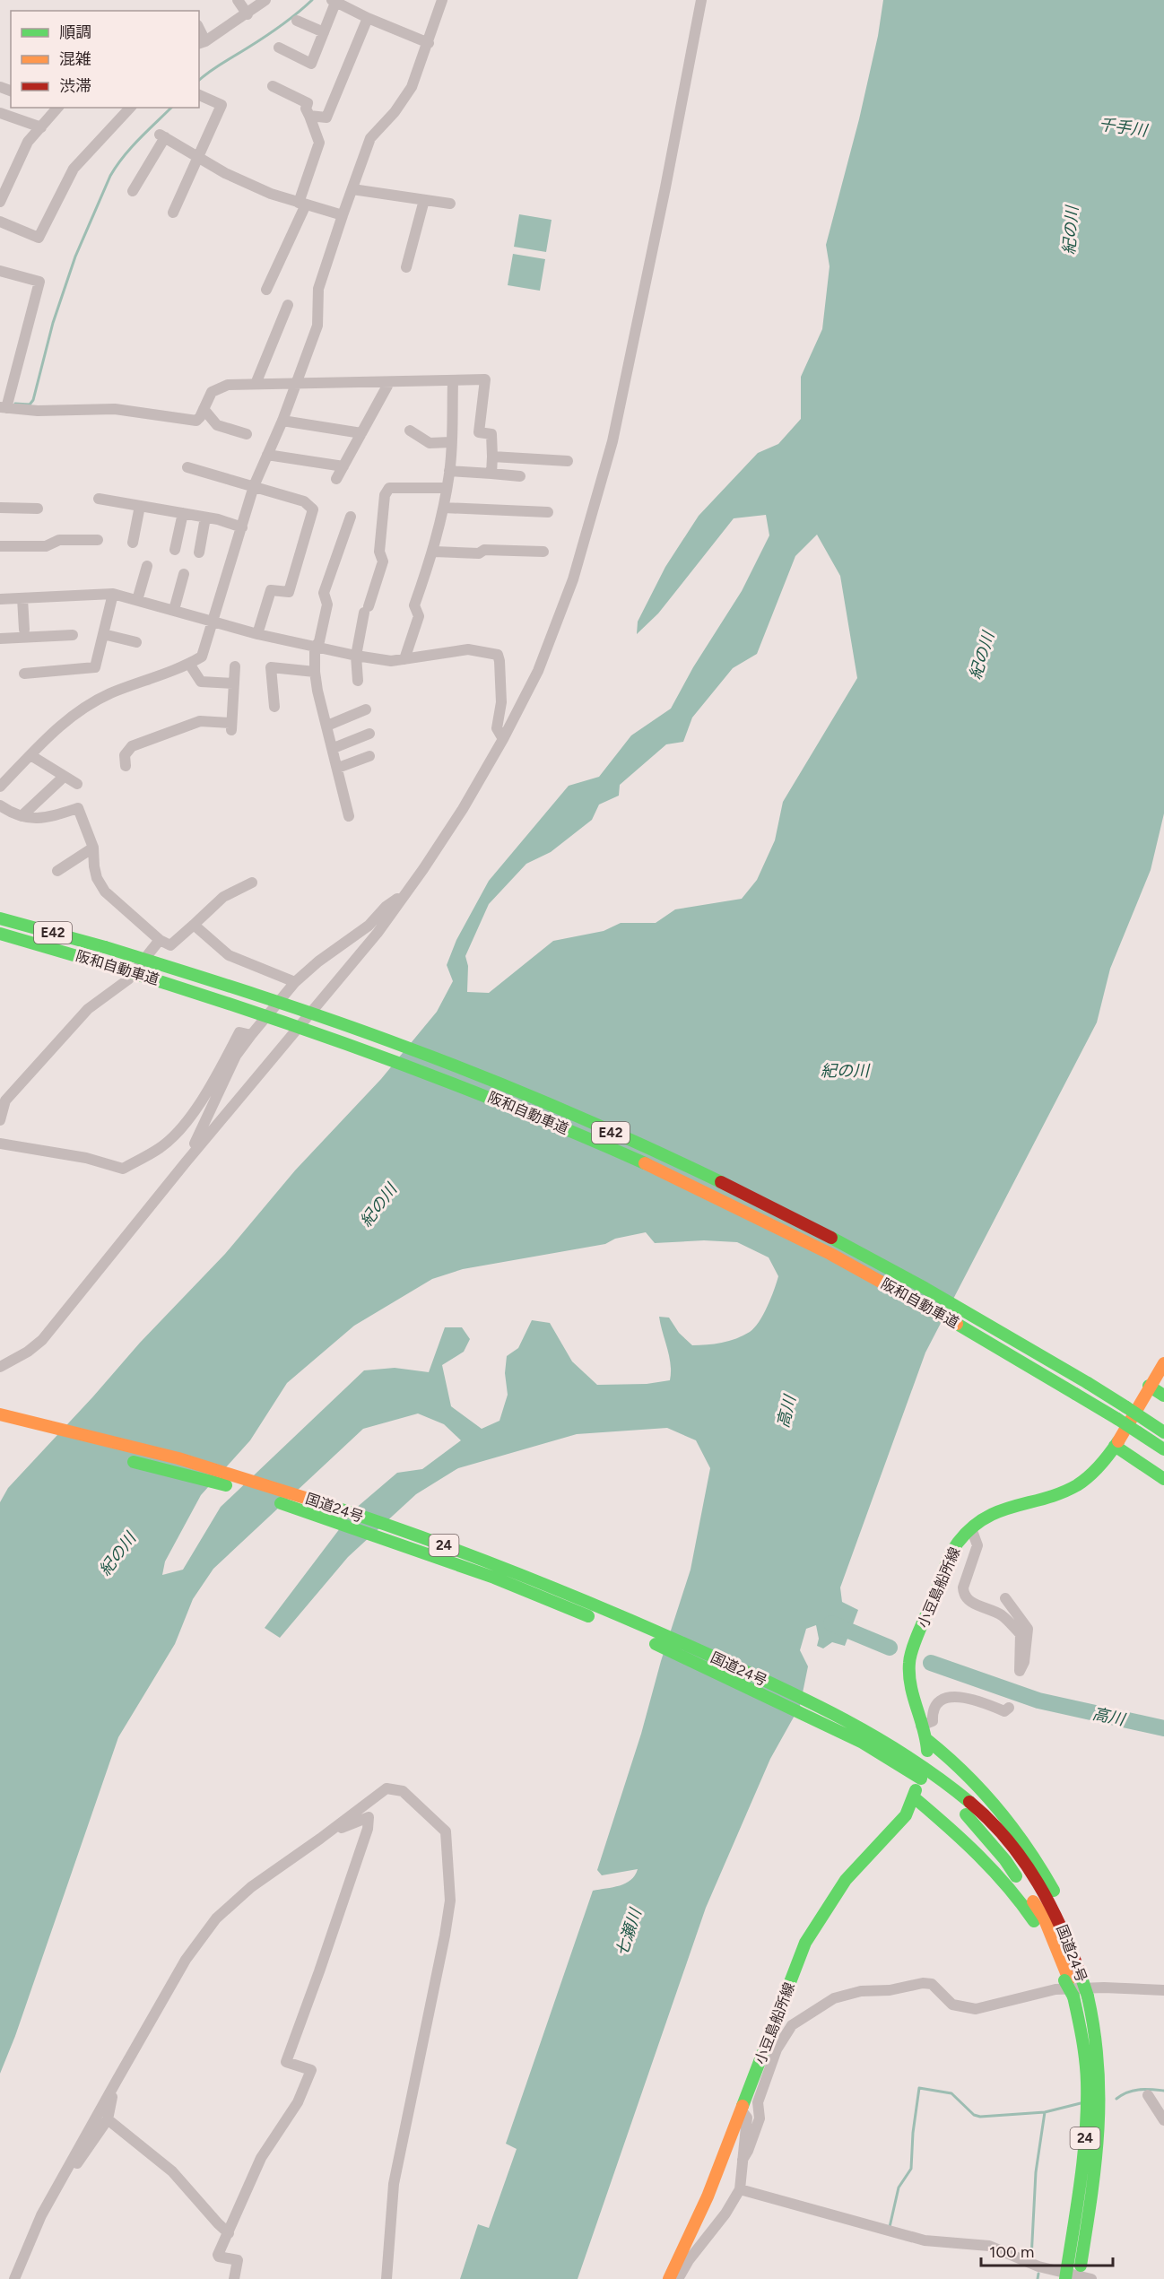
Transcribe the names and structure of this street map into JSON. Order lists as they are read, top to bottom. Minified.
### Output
{"streets":{"main road":["E42","阪和自動車道","国道24号","24","小豆島船所線"]},"crossings":[["国道24号","小豆島船所線"]],"water":["千手川","紀の川","高川","七瀬川"],"legend":["順調","混雑","渋滞"],"scale_bar":"100 m"}
